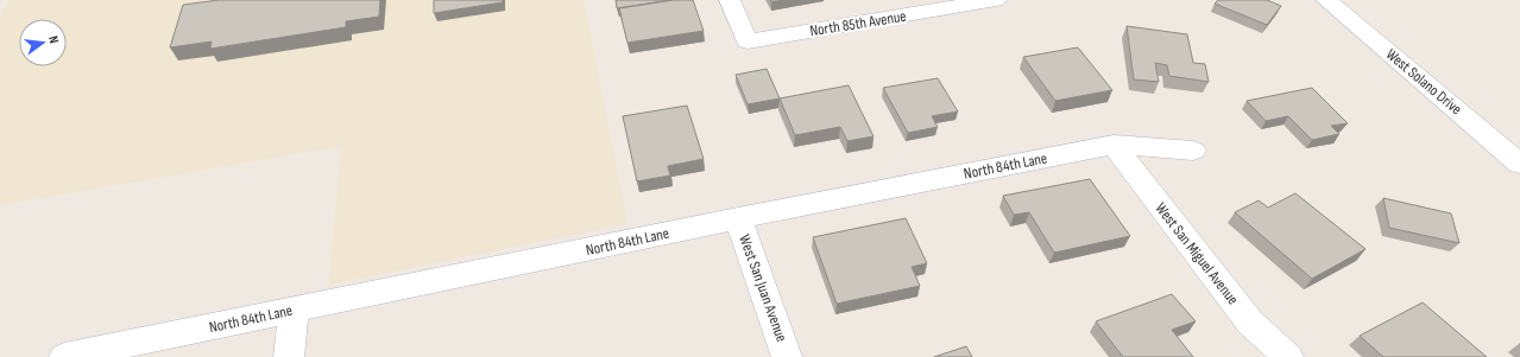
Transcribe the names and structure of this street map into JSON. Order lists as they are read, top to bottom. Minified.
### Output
{"streets":{"street":["North 85th Avenue","West Solano Drive","North 84th Lane","West San Miguel Avenue","West San Juan Avenue"]},"crossings":[["North 84th Lane","West San Miguel Avenue"],["North 84th Lane","West San Juan Avenue"]],"north":"right"}
